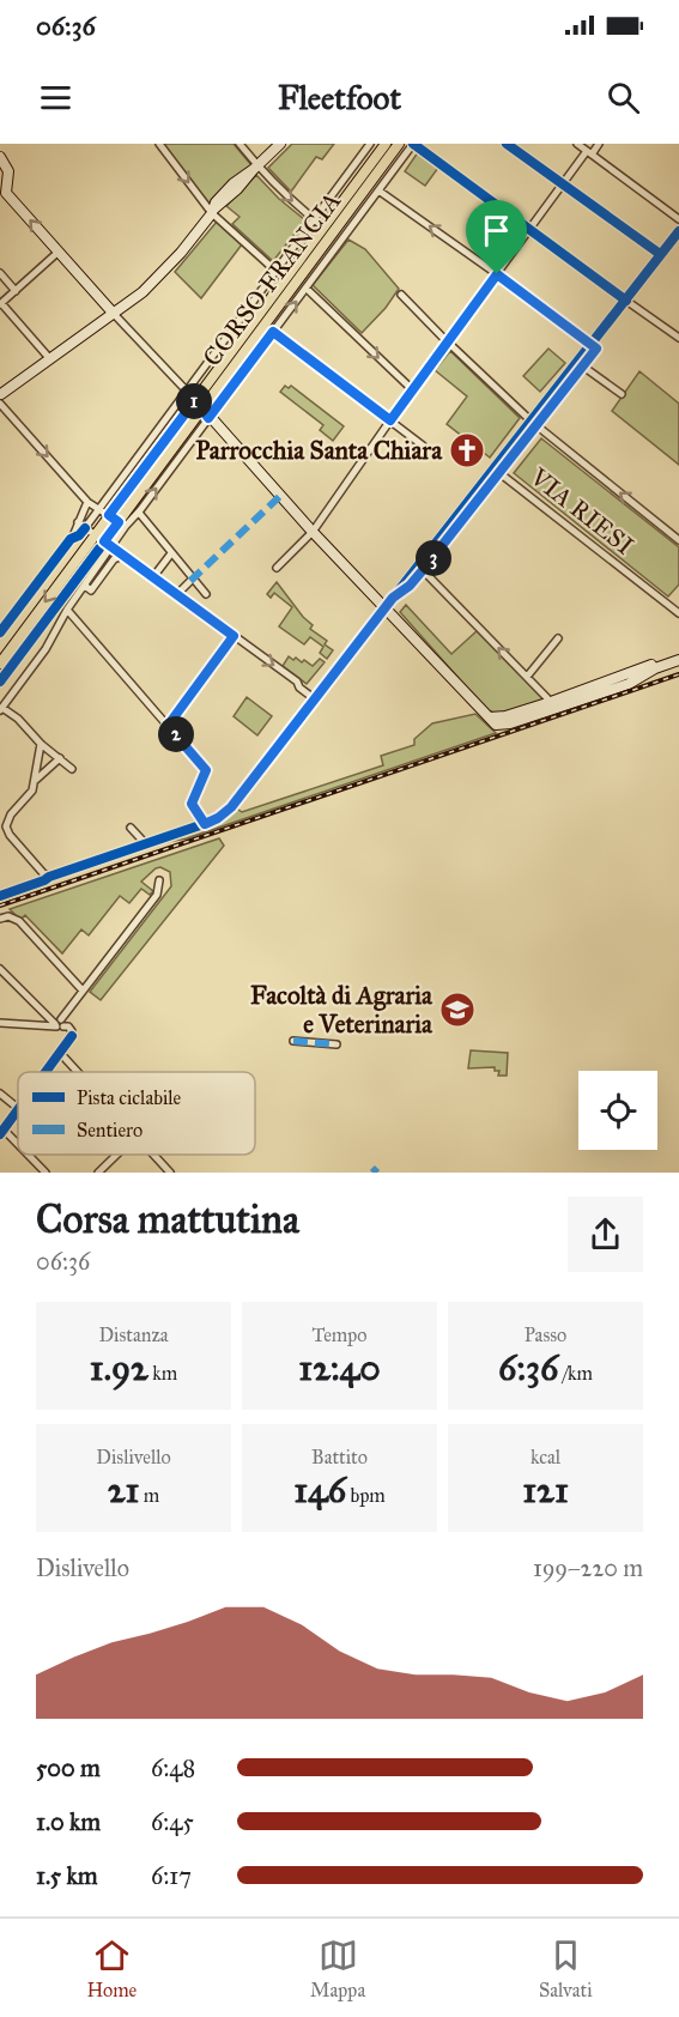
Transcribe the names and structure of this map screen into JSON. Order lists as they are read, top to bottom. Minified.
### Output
{"streets":{"main road":["CORSO FRANCIA"],"street":["VIA RIESI"]},"places":{"church":["Parrocchia Santa Chiara"],"school or university":["Facoltà di Agraria e Veterinaria"]},"legend":["Pista ciclabile","Sentiero"],"page":{"status":"06:36","header":"Fleetfoot","pins":["1","3","2"],"heading":["Corsa mattutina","06:36"],"stats":[["Distanza","1.92 km"],["Tempo","12:40"],["Passo","6:36 /km"],["Dislivello","21 m"],["Battito","146 bpm"],["kcal","121"]],"chart":["Dislivello","199–220 m"],"list":[{"name":"500 m","note":"6:48"},{"name":"1.0 km","note":"6:45"},{"name":"1.5 km","note":"6:17"}],"tabs":["Home","Mappa","Salvati"]}}
